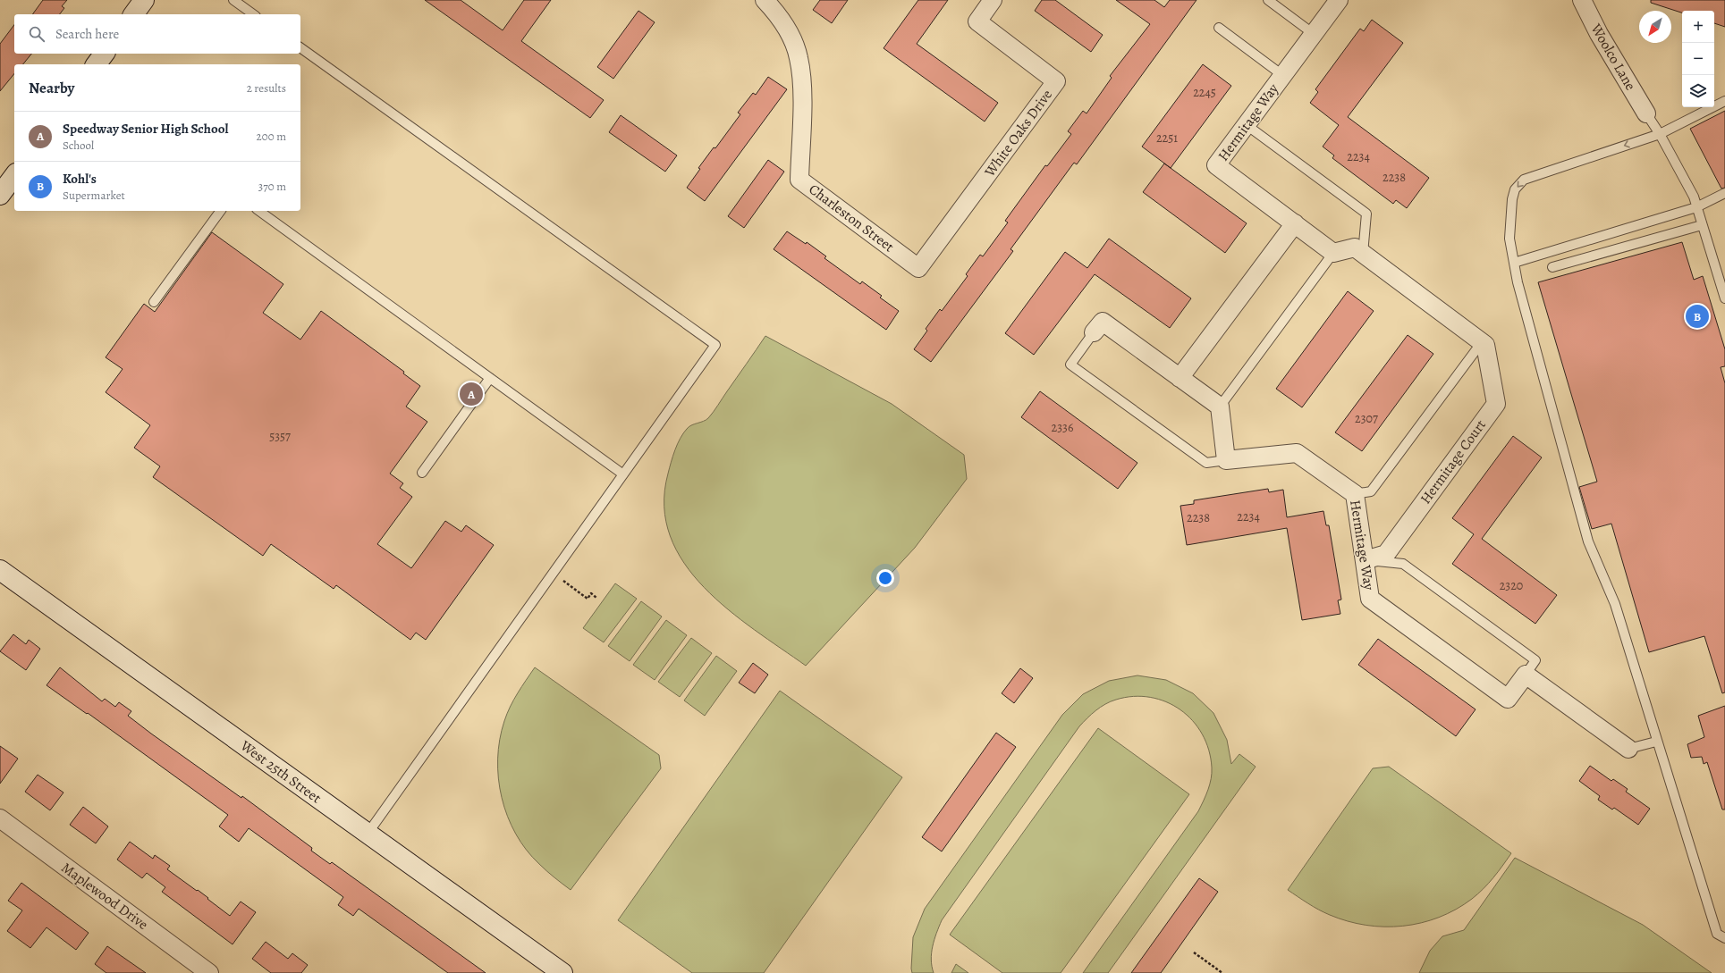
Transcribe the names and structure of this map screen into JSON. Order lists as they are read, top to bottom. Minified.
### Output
{"streets":{"street":["Woolco Lane","Hermitage Way","White Oaks Drive","Charleston Street","Hermitage Court","West 25th Street","Maplewood Drive"]},"crossings":[["Hermitage Way","Hermitage Court"],["White Oaks Drive","Charleston Street"]],"house_numbers":["2245","2251","2234","2238","2307","2336","5357","2234","2238","2320"],"north":"bottom left","page":{"map_buttons":["+","−"],"search":"Search here","heading":["Nearby","2 results"],"list":[{"mark":"A","name":"Speedway Senior High School","note":"School","value":"200 m"},{"mark":"B","name":"Kohl's","note":"Supermarket","value":"370 m"}],"pins":["B","A"]}}
